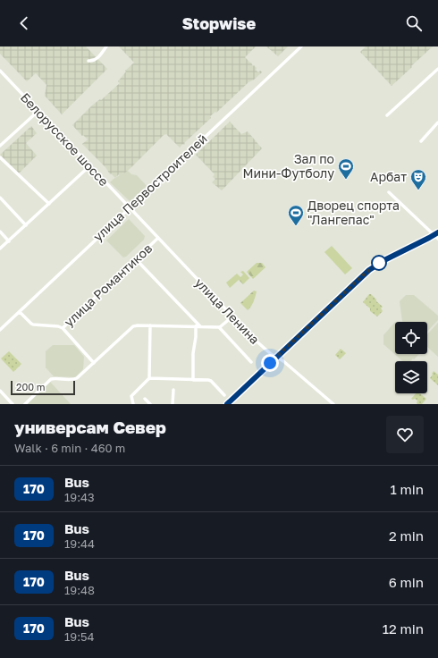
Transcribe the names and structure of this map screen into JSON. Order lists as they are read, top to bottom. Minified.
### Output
{"streets":{"street":["Белорусское шоссе","улица Первостроителей","улица Романтиков","улица Ленина"]},"crossings":[["Белорусское шоссе","улица Первостроителей"],["Белорусское шоссе","улица Ленина"],["улица Первостроителей","улица Романтиков"],["улица Первостроителей","улица Ленина"],["улица Романтиков","улица Ленина"]],"places":{"sports":["Зал по Мини-Футболу","Дворец спорта \"Лангепас\""],"theatre":["Арбат"]},"lines":["bus line 170"],"scale_bar":"200 m","page":{"header":"Stopwise","scale":"200 m","heading":["универсам Север","Walk · 6 min · 460 m"],"list":[{"mark":"170","name":"Bus","note":"19:43","value":"1 min"},{"mark":"170","name":"Bus","note":"19:44","value":"2 min"},{"mark":"170","name":"Bus","note":"19:48","value":"6 min"},{"mark":"170","name":"Bus","note":"19:54","value":"12 min"}]}}
